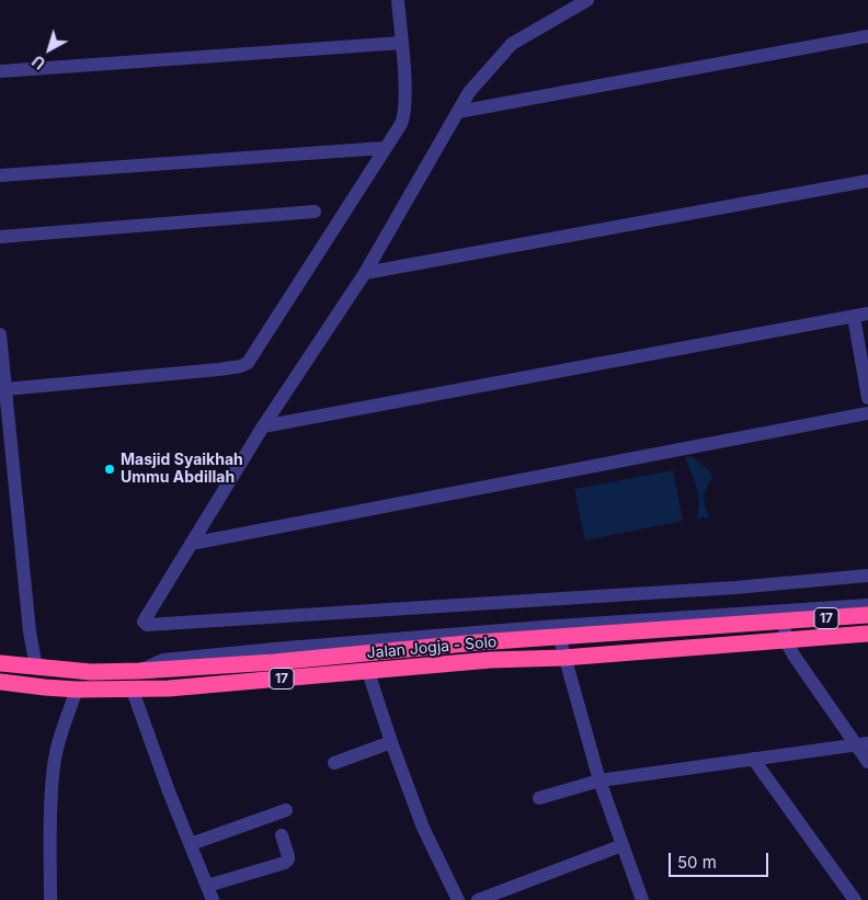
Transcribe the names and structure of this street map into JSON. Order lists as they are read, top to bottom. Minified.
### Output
{"streets":{"highway":["17","Jalan Jogja - Solo"]},"places":["Masjid Syaikhah Ummu Abdillah"],"scale_bar":"50 m","north":"bottom left"}
